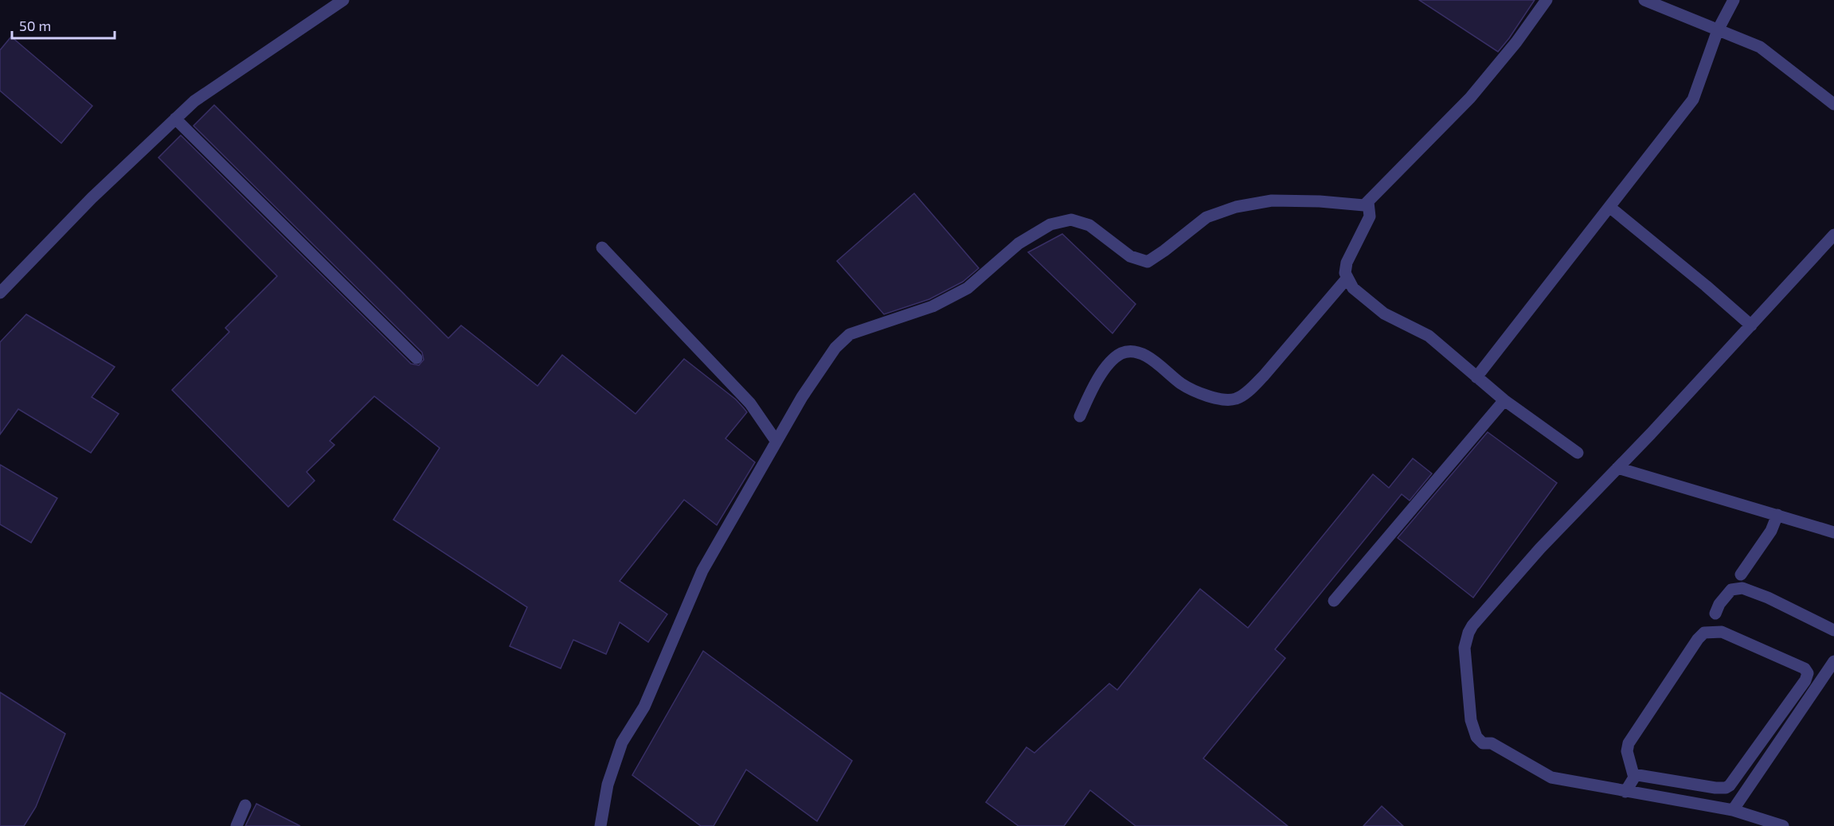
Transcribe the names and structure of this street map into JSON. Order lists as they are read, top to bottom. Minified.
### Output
{"scale_bar":"50 m"}
